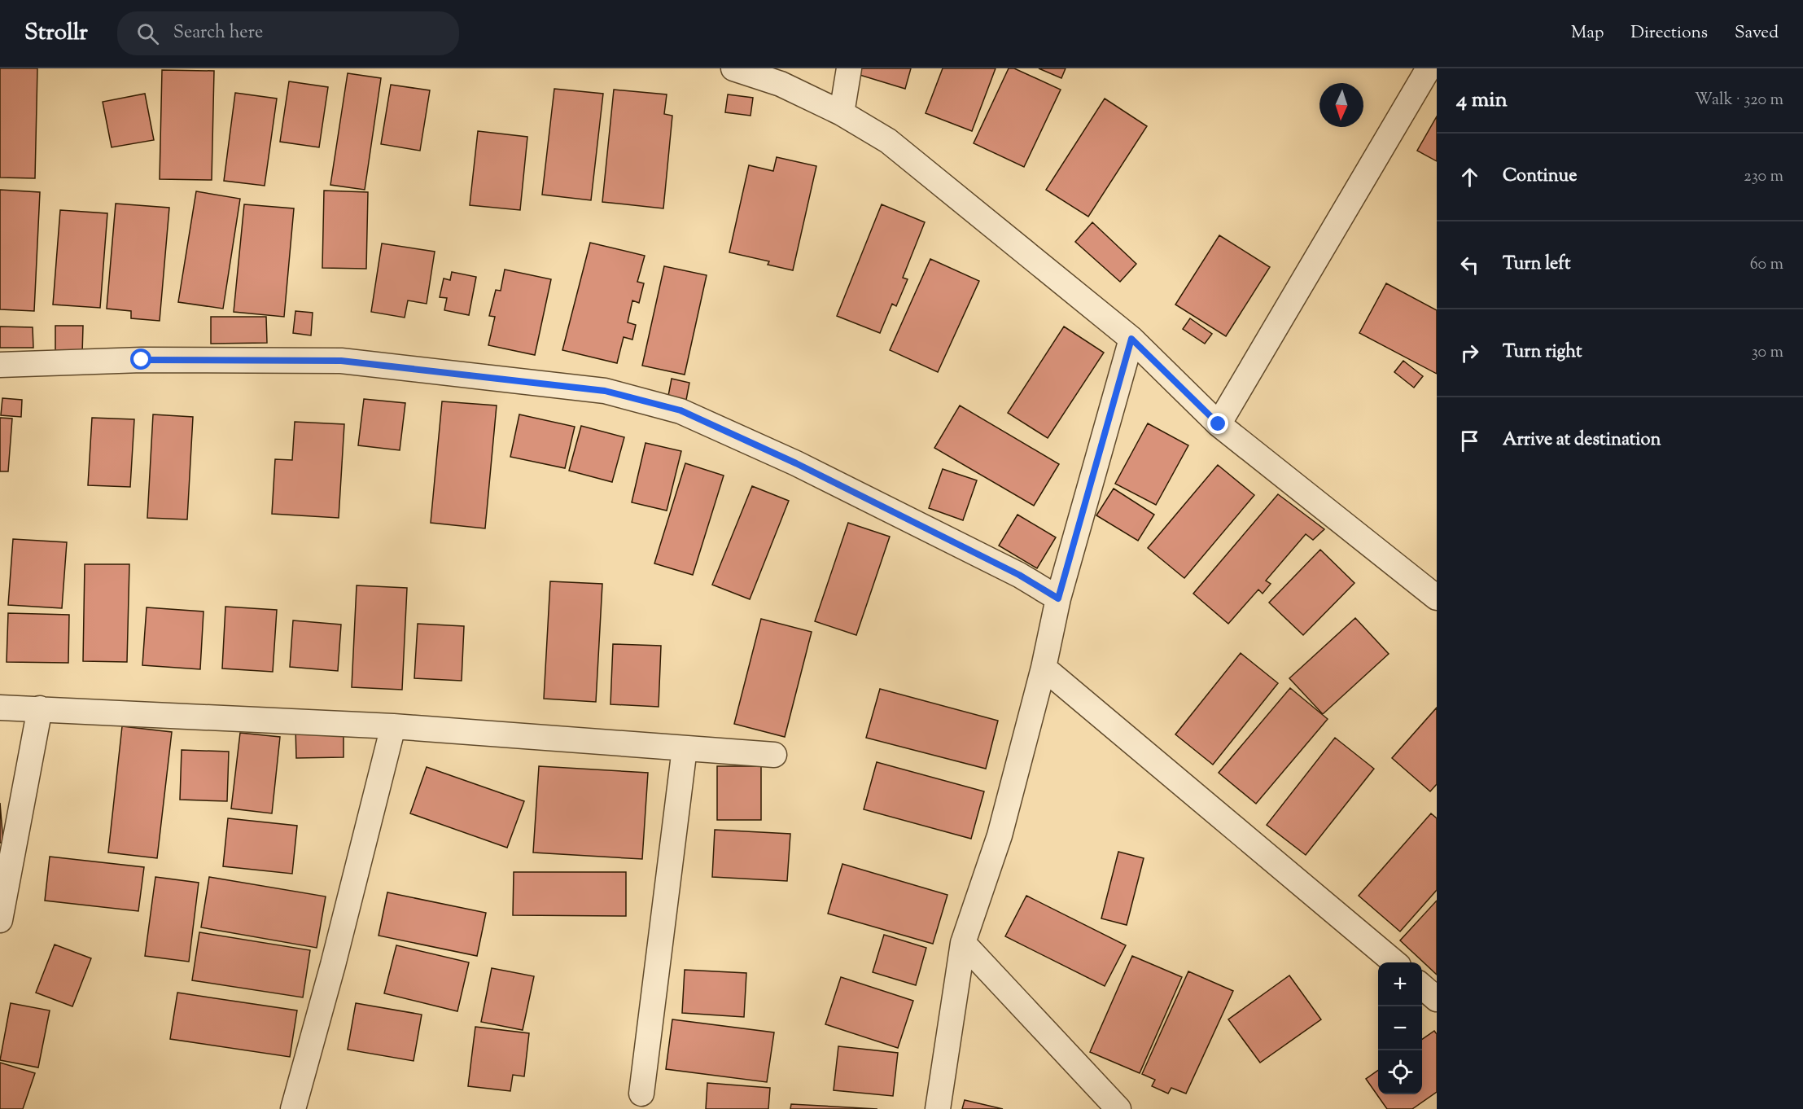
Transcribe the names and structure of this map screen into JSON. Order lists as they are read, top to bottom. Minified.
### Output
{"north":"bottom","page":{"header":"Strollr","search":"Search here","nav":["Map","Directions","Saved"],"heading":["4 min","Walk · 320 m"],"list":[["Continue","230 m"],["Turn left","60 m"],["Turn right","30 m"],"Arrive at destination"],"map_buttons":["+","−"]}}
